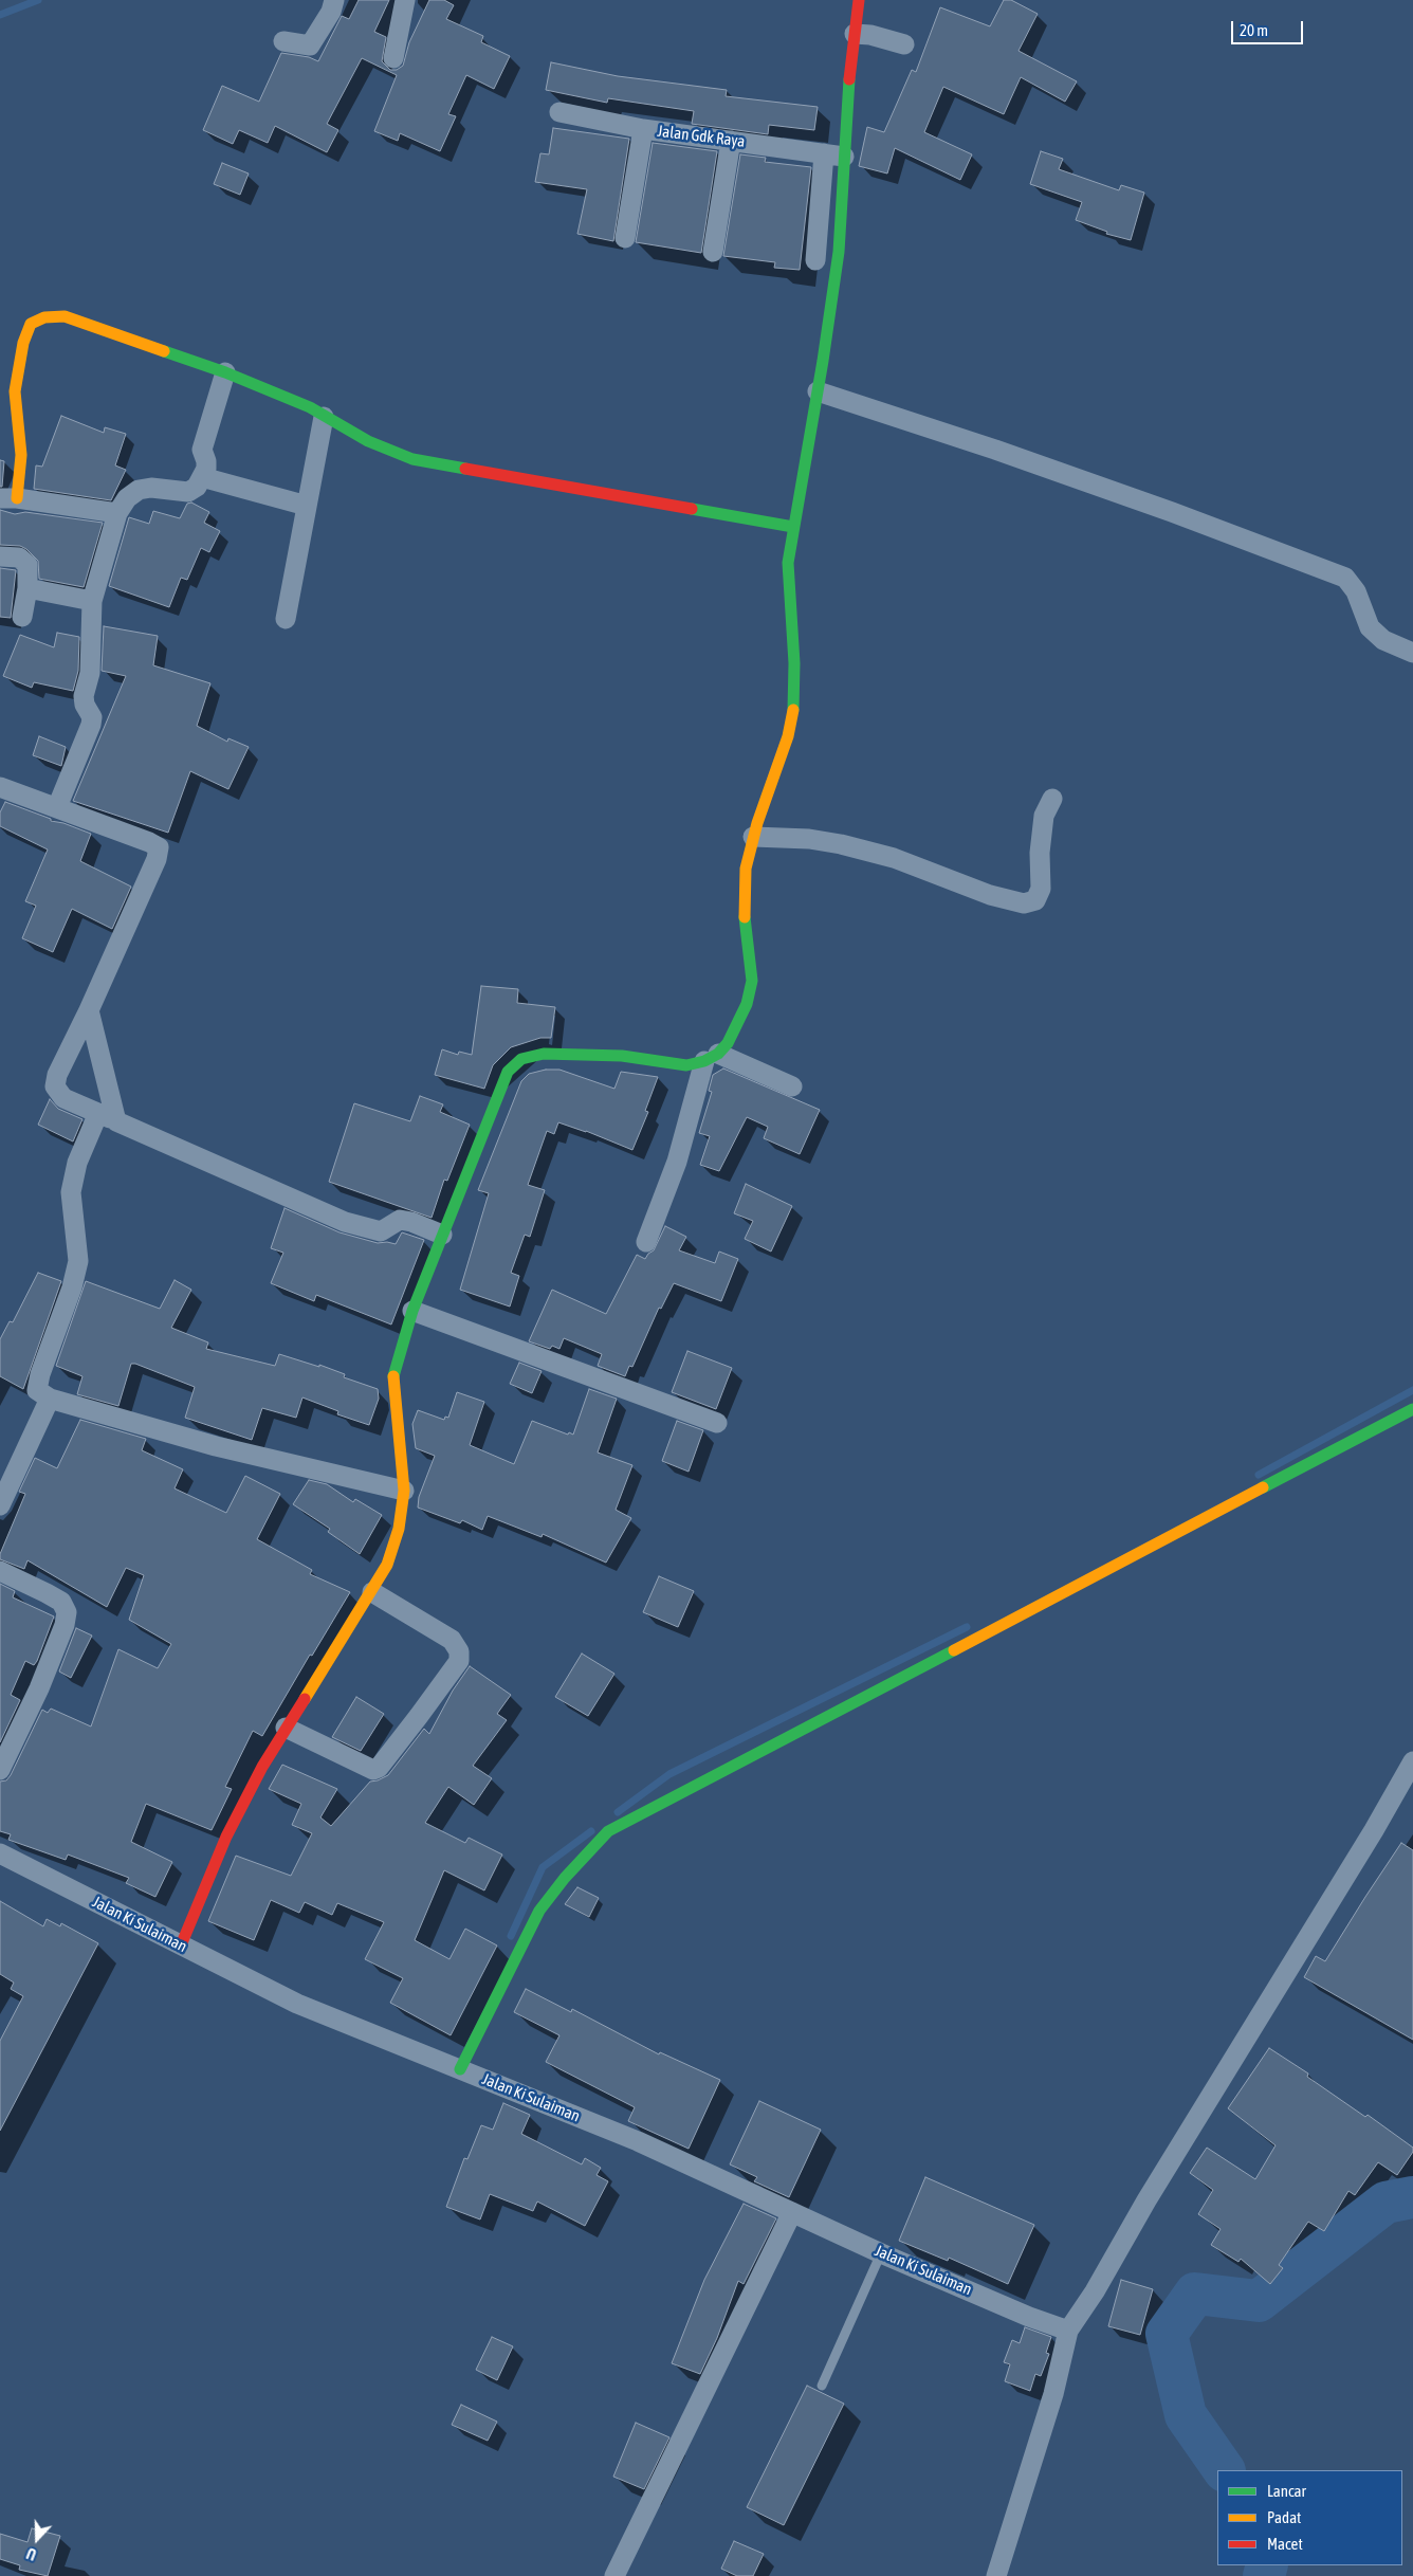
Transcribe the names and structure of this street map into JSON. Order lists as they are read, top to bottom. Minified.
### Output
{"streets":{"street":["Jalan Gdk Raya","Jalan Ki Sulaiman"]},"legend":["Lancar","Padat","Macet"],"scale_bar":"20 m","north":"bottom"}
